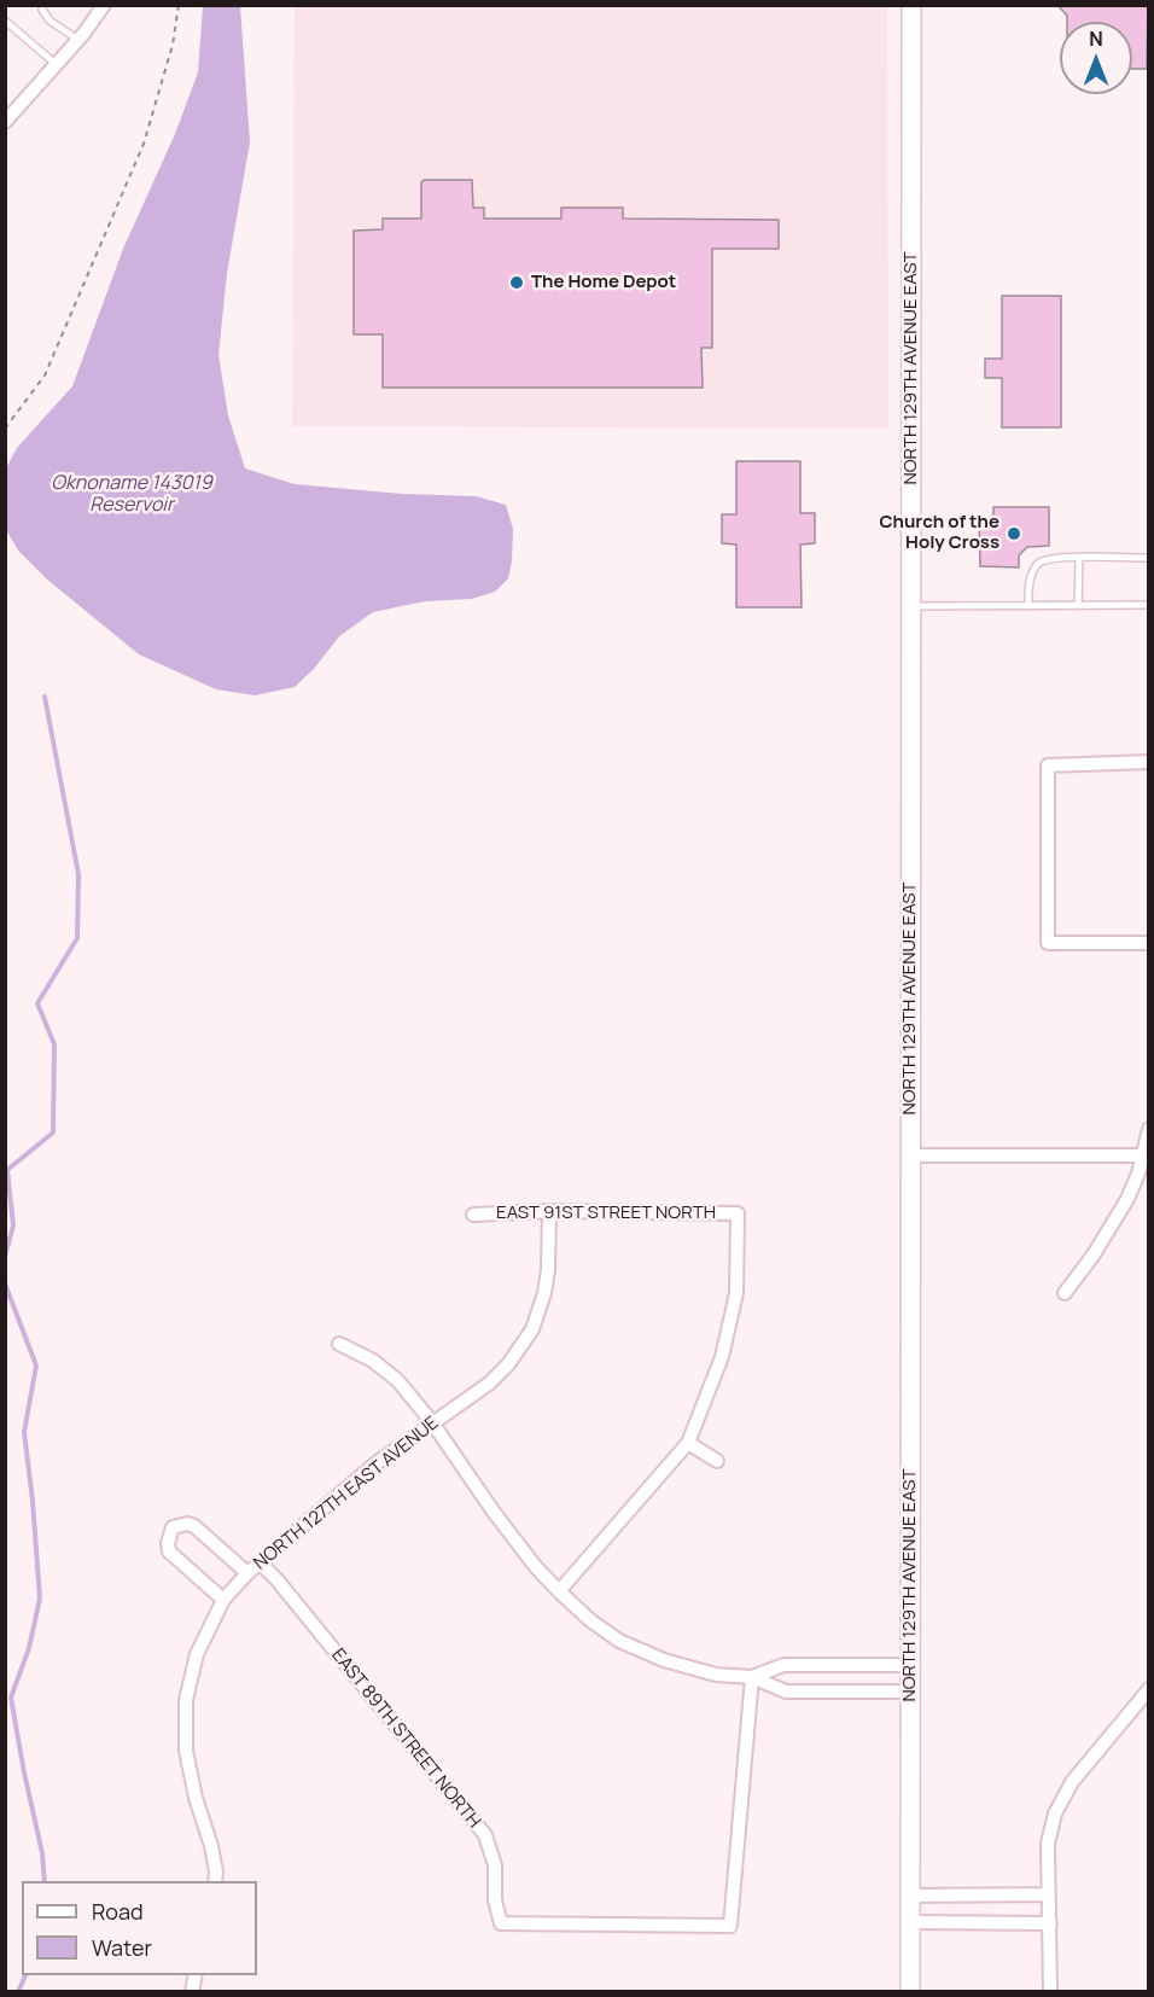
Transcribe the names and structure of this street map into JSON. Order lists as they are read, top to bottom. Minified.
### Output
{"streets":{"main road":["NORTH 129TH AVENUE EAST"],"street":["EAST 91ST STREET NORTH","NORTH 127TH EAST AVENUE","EAST 89TH STREET NORTH"]},"crossings":[["EAST 91ST STREET NORTH","NORTH 127TH EAST AVENUE"],["NORTH 127TH EAST AVENUE","EAST 89TH STREET NORTH"]],"water":["Oknoname 143019 Reservoir"],"places":["The Home Depot","Church of the Holy Cross"],"legend":["Road","Water"],"north":"top"}
